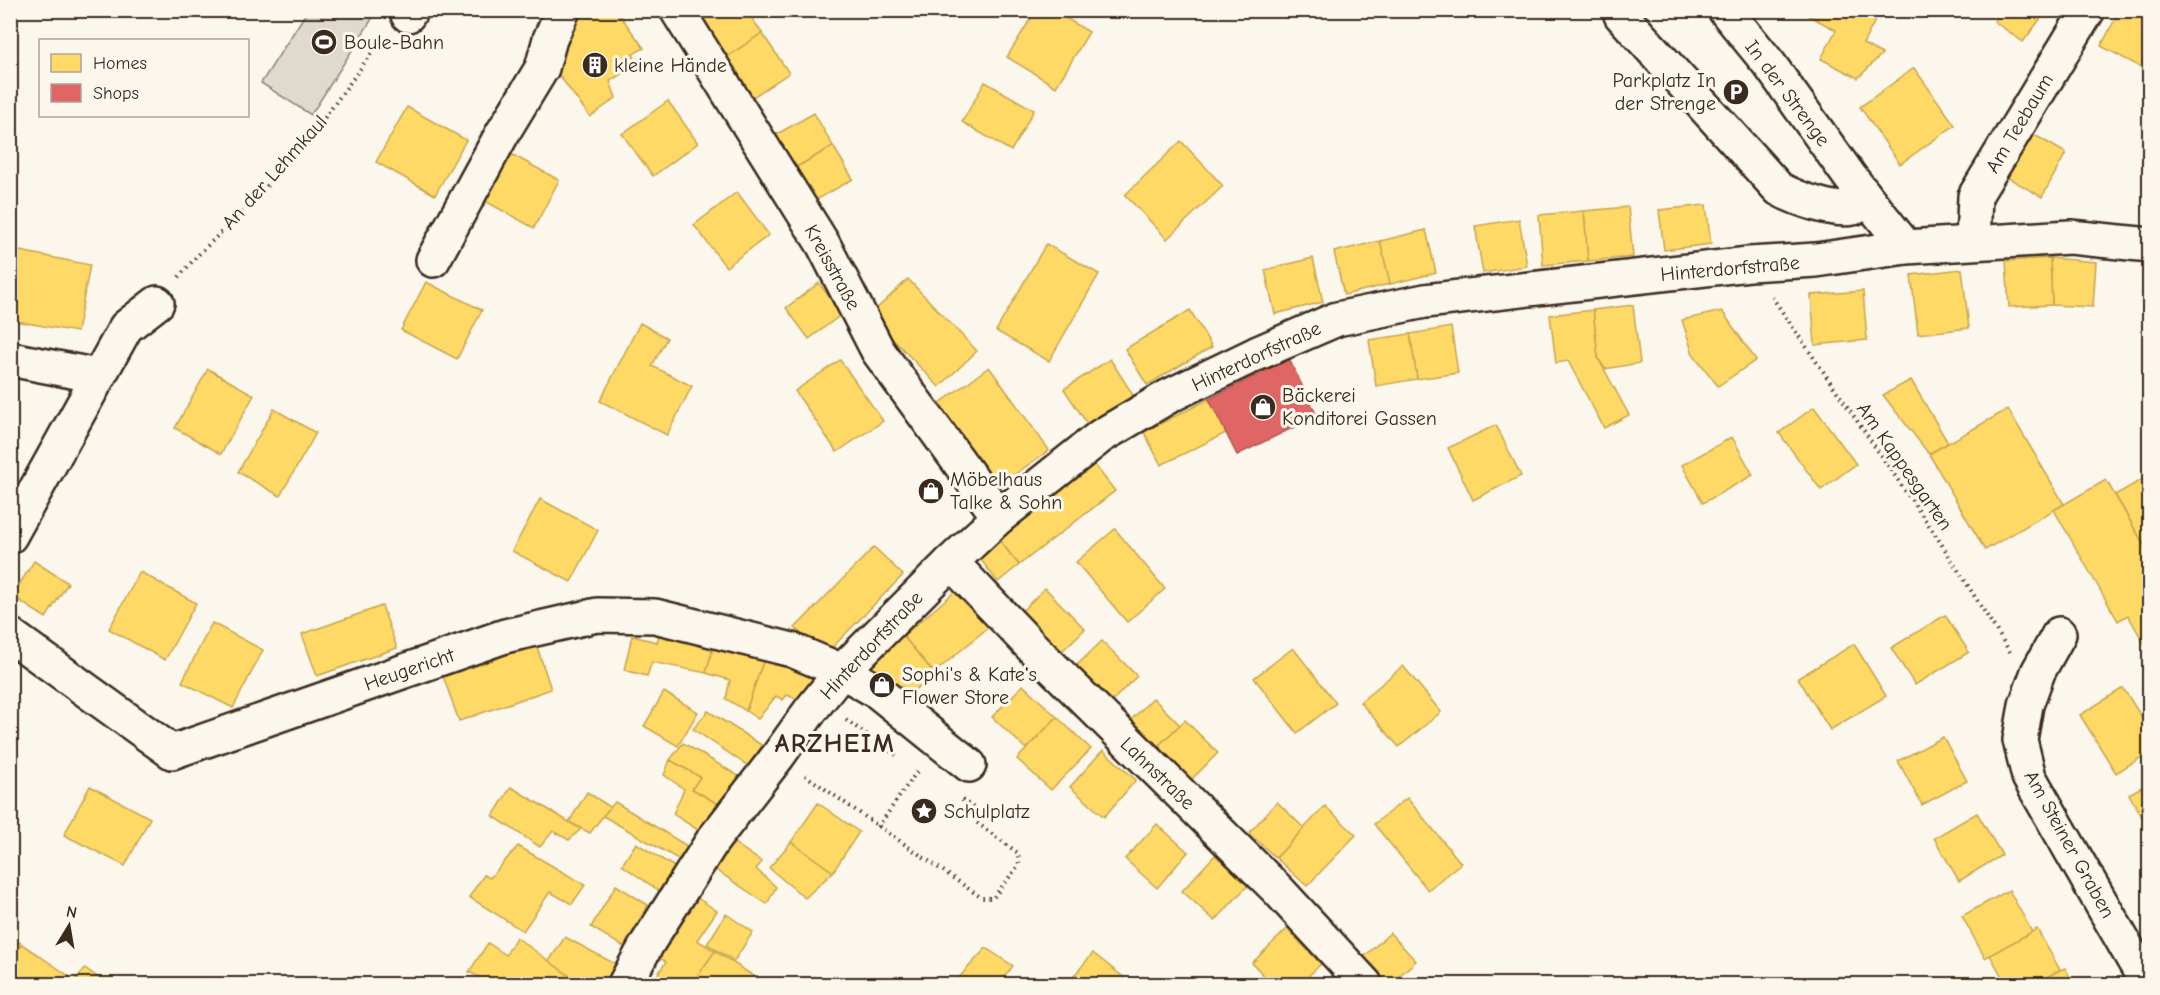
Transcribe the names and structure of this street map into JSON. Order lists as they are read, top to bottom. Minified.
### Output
{"streets":{"street":["In der Strenge","Am Teebaum","Kreisstraße","Hinterdorfstraße","Heugericht","Lahnstraße","Am Steiner Graben"],"path":["An der Lehmkaul","Am Kappesgarten"]},"crossings":[["In der Strenge","Hinterdorfstraße"],["Am Teebaum","Hinterdorfstraße"],["Kreisstraße","Hinterdorfstraße"],["Hinterdorfstraße","Am Kappesgarten"],["Hinterdorfstraße","Heugericht"],["Hinterdorfstraße","Lahnstraße"],["Am Kappesgarten","Am Steiner Graben"]],"districts":["ARZHEIM"],"places":{"sports":["Boule-Bahn"],"building":["kleine Hände"],"parking":["Parkplatz In der Strenge"],"shop":["Bäckerei Konditorei Gassen","Möbelhaus Talke & Sohn","Sophi's & Kate's Flower Store"],"place":["Schulplatz"]},"legend":["Homes","Shops"],"north":"top"}
